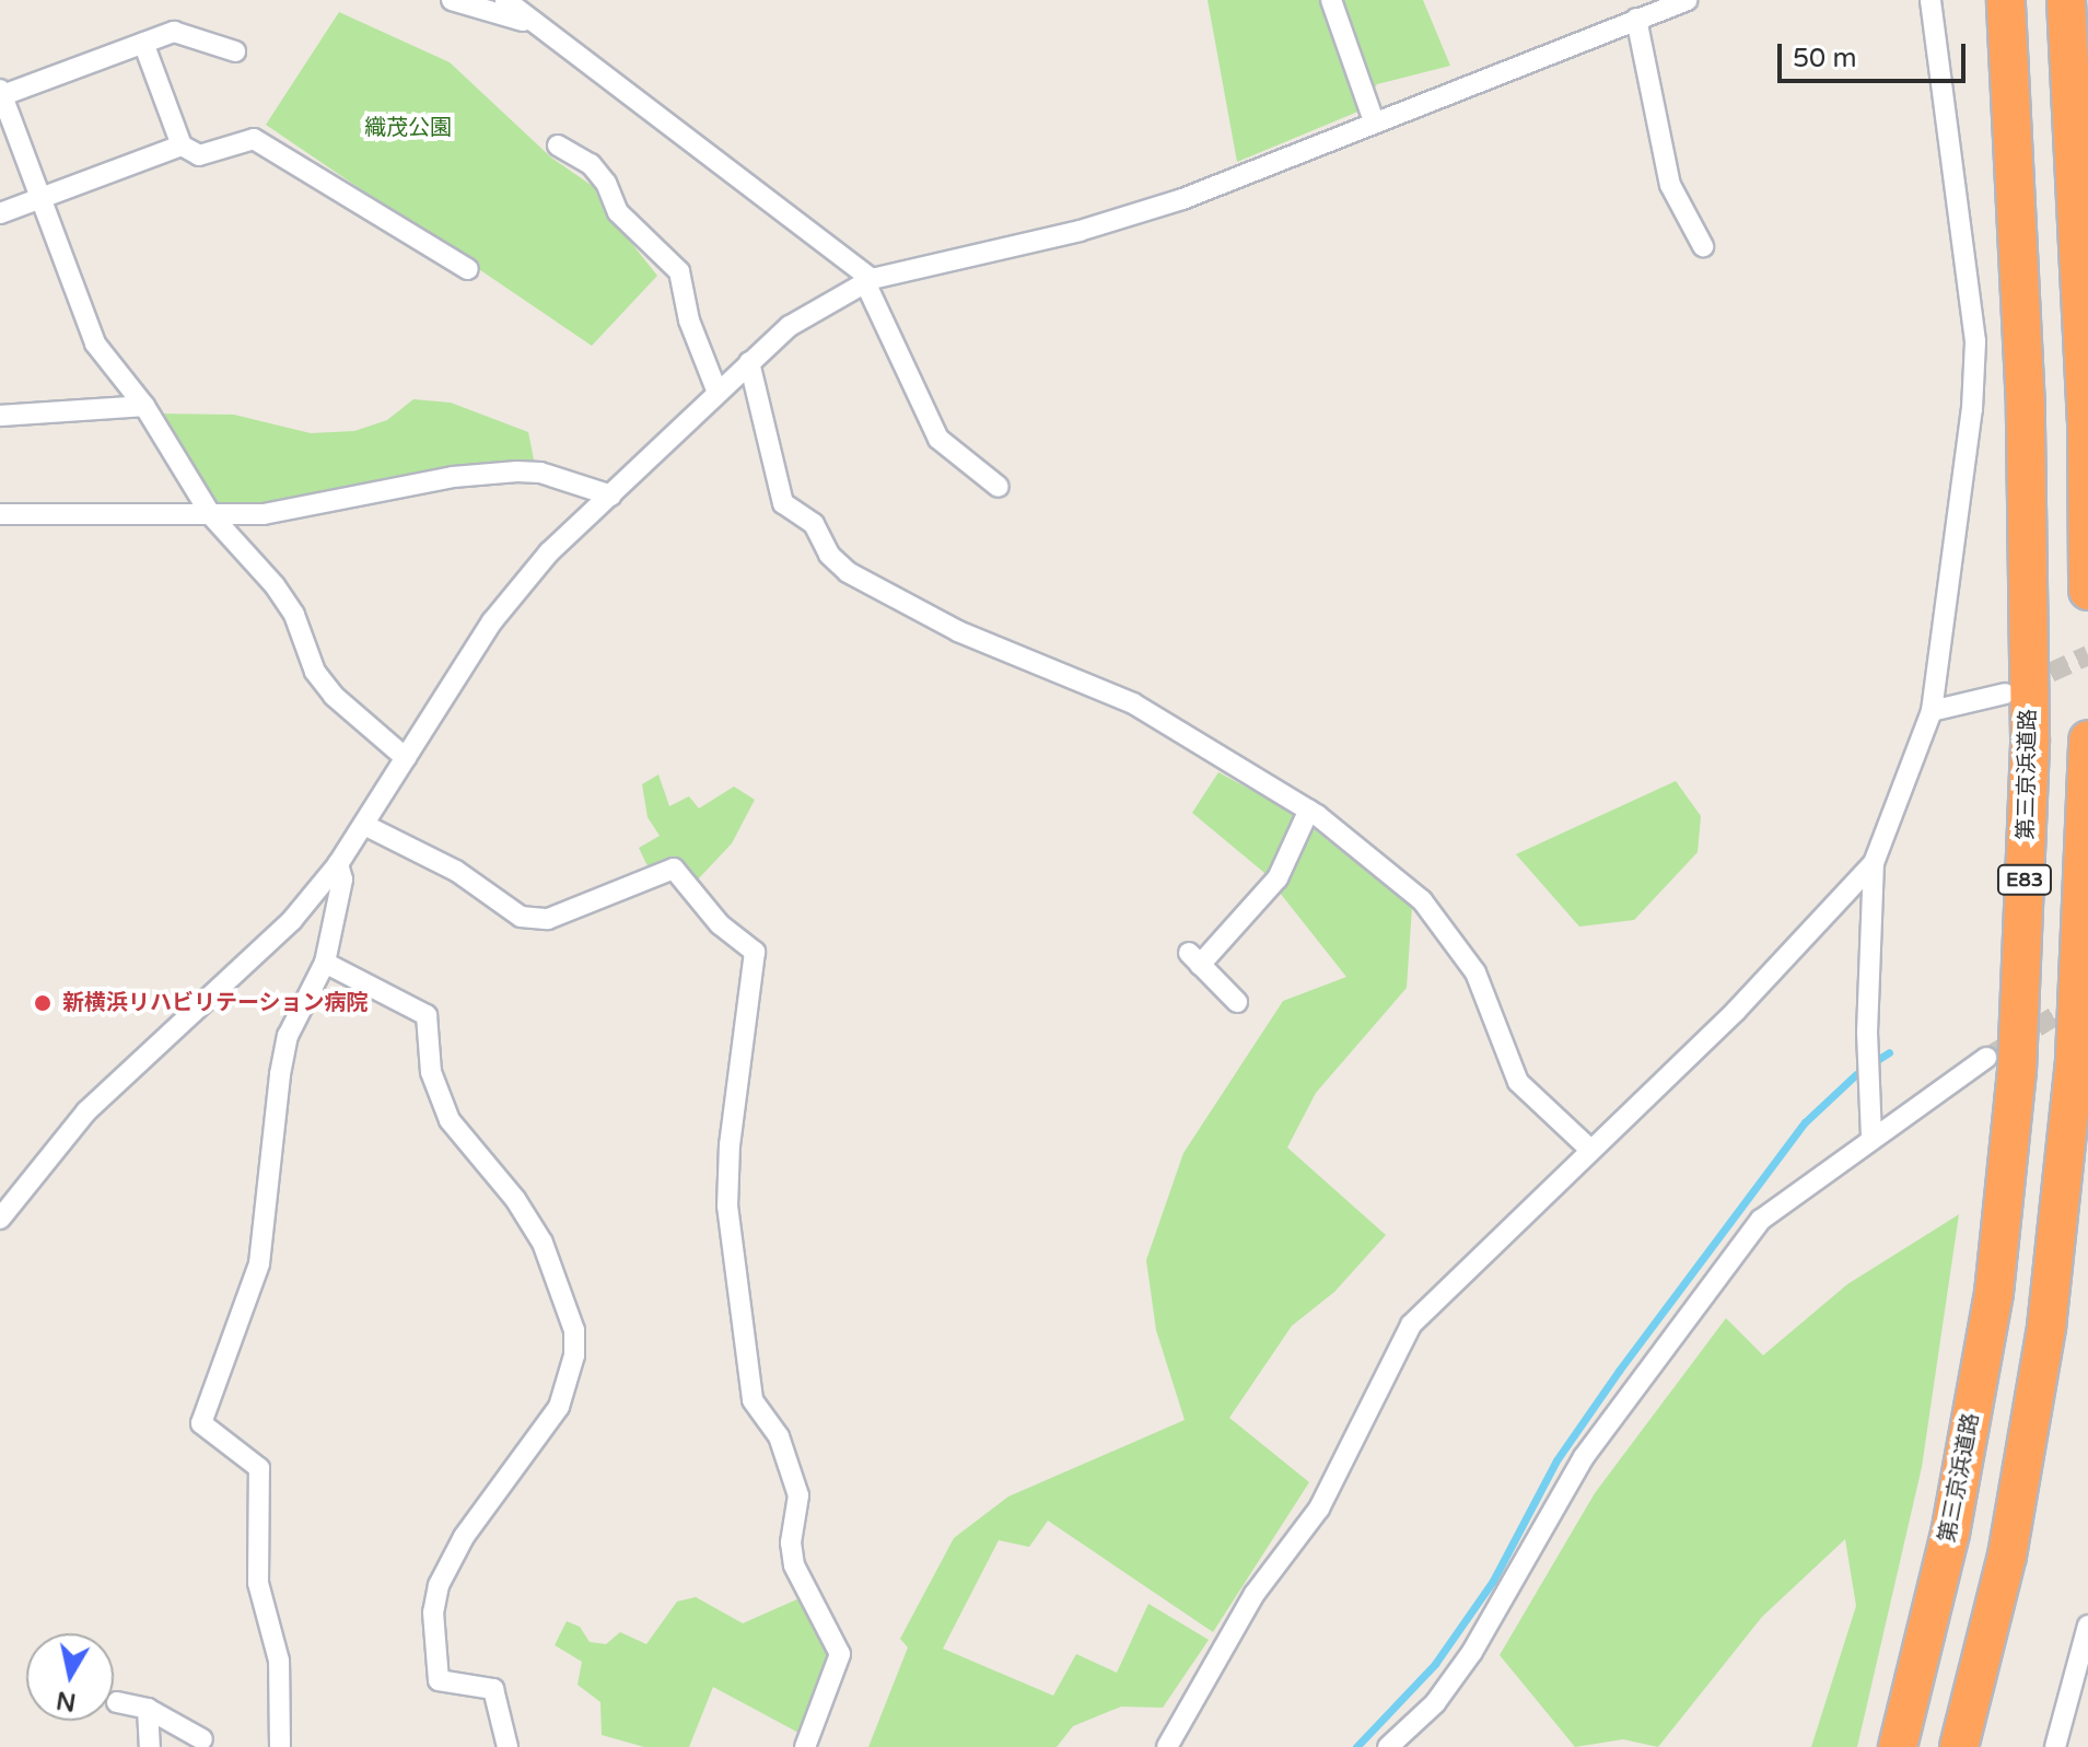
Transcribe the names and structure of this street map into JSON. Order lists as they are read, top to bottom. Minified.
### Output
{"streets":{"highway":["第三京浜道路","E83"]},"parks":["織茂公園"],"places":["新横浜リハビリテーション病院"],"scale_bar":"50 m","north":"bottom"}
